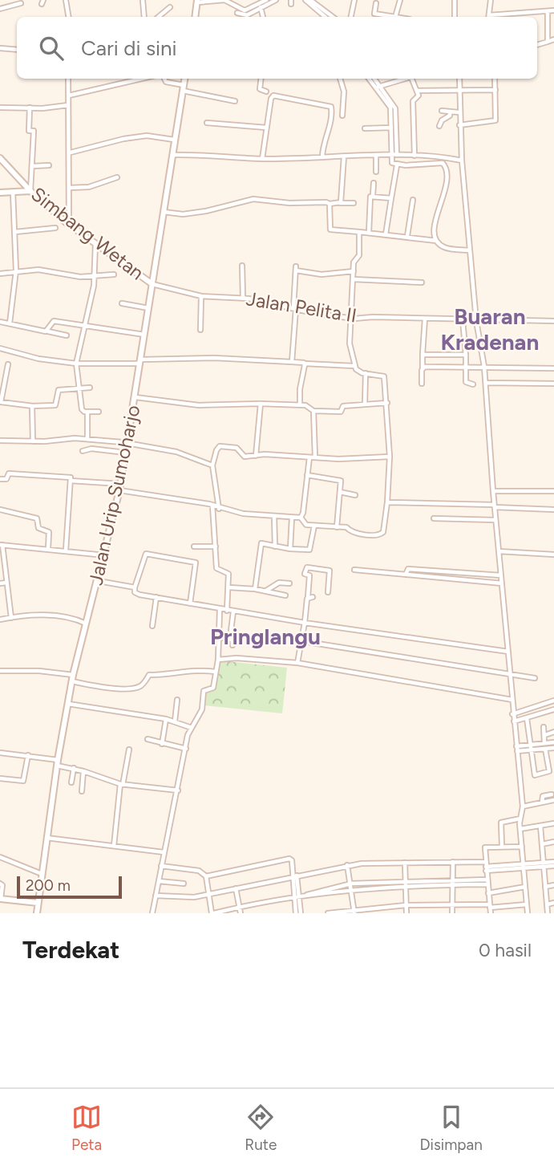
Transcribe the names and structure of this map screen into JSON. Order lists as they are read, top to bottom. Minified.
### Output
{"streets":{"main road":["Simbang Wetan","Jalan Urip Sumoharjo"],"street":["Jalan Pelita II"]},"crossings":[["Simbang Wetan","Jalan Pelita II"],["Simbang Wetan","Jalan Urip Sumoharjo"],["Jalan Pelita II","Jalan Urip Sumoharjo"]],"districts":["Buaran Kradenan","Pringlangu"],"scale_bar":"200 m","page":{"search":"Cari di sini","scale":"200 m","heading":["Terdekat","0 hasil"],"nav":["Peta","Rute","Disimpan"]}}
